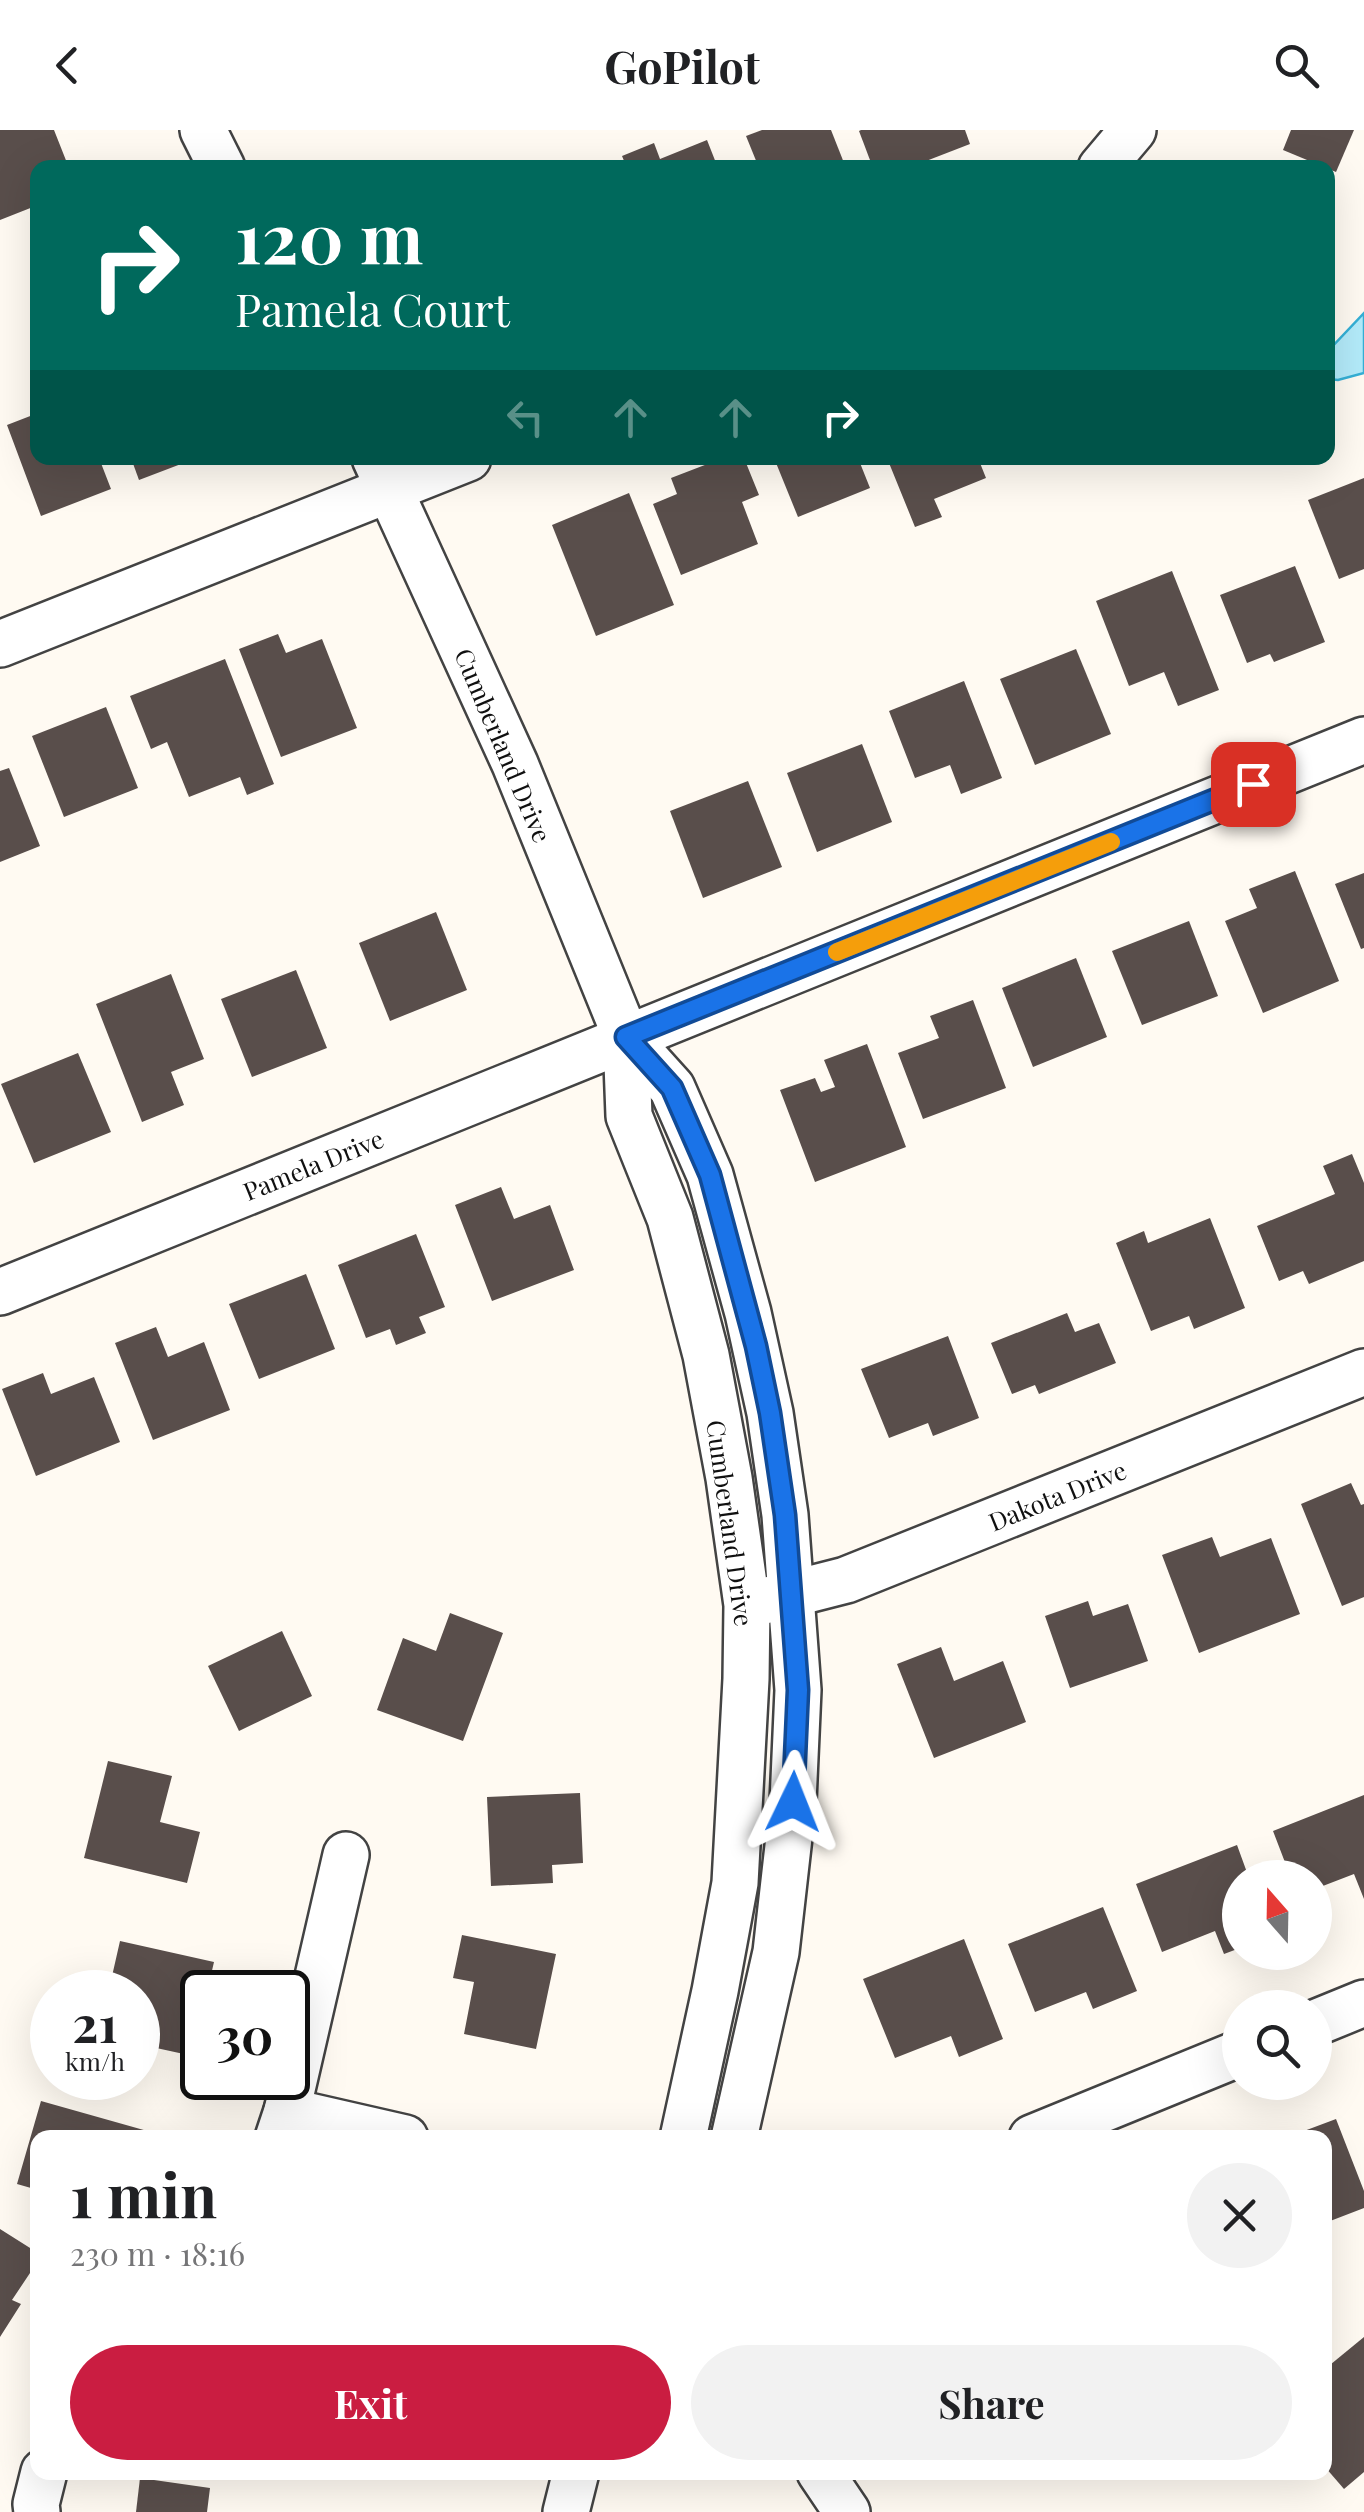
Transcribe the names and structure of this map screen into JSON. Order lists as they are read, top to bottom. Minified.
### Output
{"streets":{"street":["Cumberland Drive","Pamela Drive","Dakota Drive"]},"crossings":[["Cumberland Drive","Pamela Drive"],["Cumberland Drive","Dakota Drive"]],"north":"top","page":{"header":"GoPilot","turn":["120 m","Pamela Court"],"speed":"21 km/h","limit":"30","heading":["1 min","230 m · 18:16"],"buttons":["Exit","Share"]}}
